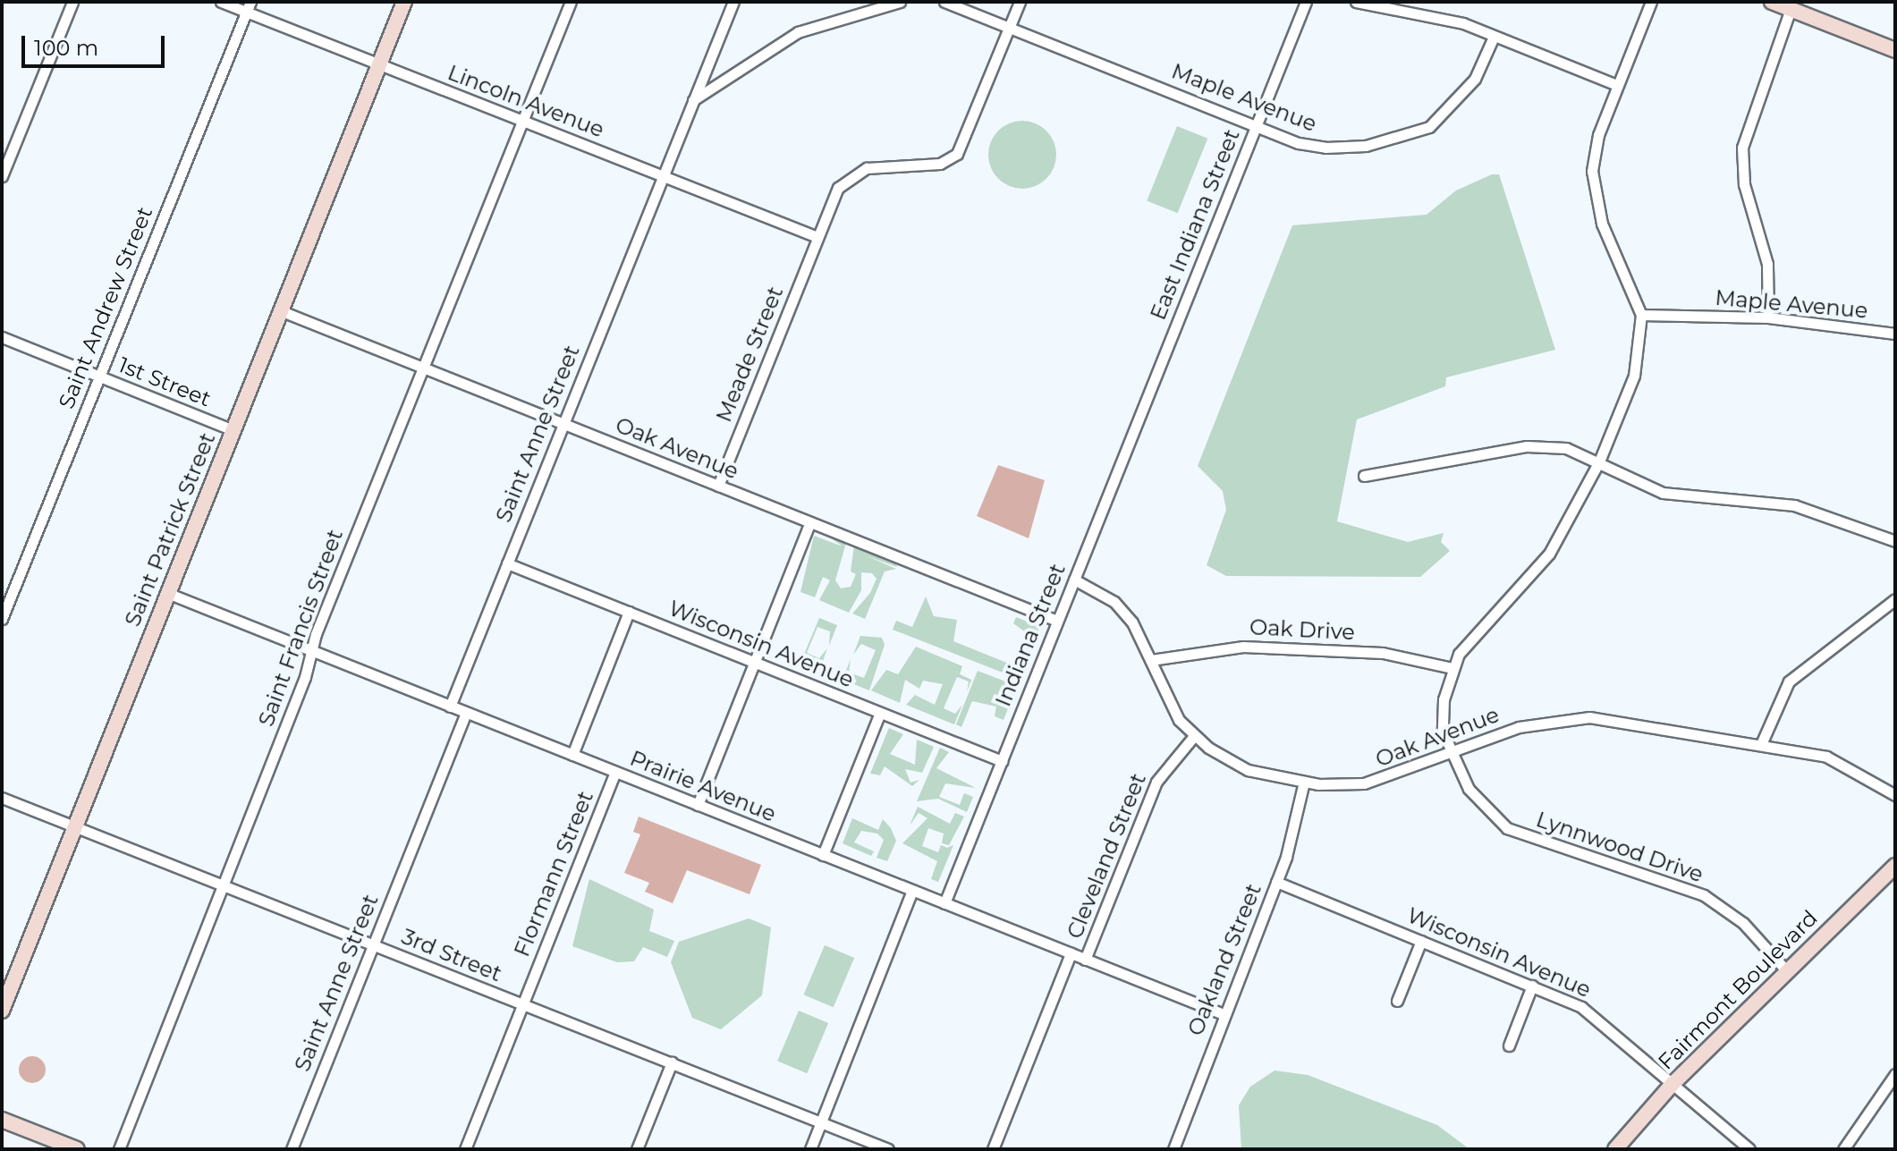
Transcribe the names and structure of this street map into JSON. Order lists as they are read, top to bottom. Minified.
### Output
{"streets":{"main road":["Saint Patrick Street","Fairmont Boulevard"],"street":["Maple Avenue","Lincoln Avenue","East Indiana Street","Saint Andrew Street","Meade Street","1st Street","Saint Anne Street","Oak Avenue","Saint Francis Street","Oak Drive","Indiana Street","Wisconsin Avenue","Prairie Avenue","Lynnwood Drive","Cleveland Street","Flormann Street","3rd Street","Oakland Street"]},"crossings":[["Maple Avenue","East Indiana Street"],["Maple Avenue","Meade Street"],["Lincoln Avenue","Saint Andrew Street"],["Lincoln Avenue","Meade Street"],["Lincoln Avenue","Saint Anne Street"],["Lincoln Avenue","Saint Patrick Street"],["Lincoln Avenue","Saint Francis Street"],["East Indiana Street","Indiana Street"],["Saint Andrew Street","1st Street"],["Meade Street","Oak Avenue"],["1st Street","Saint Patrick Street"],["Saint Anne Street","Oak Avenue"],["Saint Anne Street","Wisconsin Avenue"],["Saint Anne Street","Prairie Avenue"],["Saint Anne Street","3rd Street"],["Oak Avenue","Saint Patrick Street"],["Oak Avenue","Saint Francis Street"],["Oak Avenue","Oak Drive"],["Oak Avenue","Indiana Street"],["Oak Avenue","Lynnwood Drive"],["Oak Avenue","Cleveland Street"],["Oak Avenue","Oakland Street"],["Saint Patrick Street","Prairie Avenue"],["Saint Patrick Street","3rd Street"],["Saint Francis Street","Prairie Avenue"],["Saint Francis Street","3rd Street"],["Indiana Street","Wisconsin Avenue"],["Indiana Street","Prairie Avenue"],["Wisconsin Avenue","Oakland Street"],["Wisconsin Avenue","Fairmont Boulevard"],["Prairie Avenue","Cleveland Street"],["Prairie Avenue","Flormann Street"],["Prairie Avenue","Oakland Street"],["Lynnwood Drive","Fairmont Boulevard"],["Flormann Street","3rd Street"]],"scale_bar":"100 m"}
